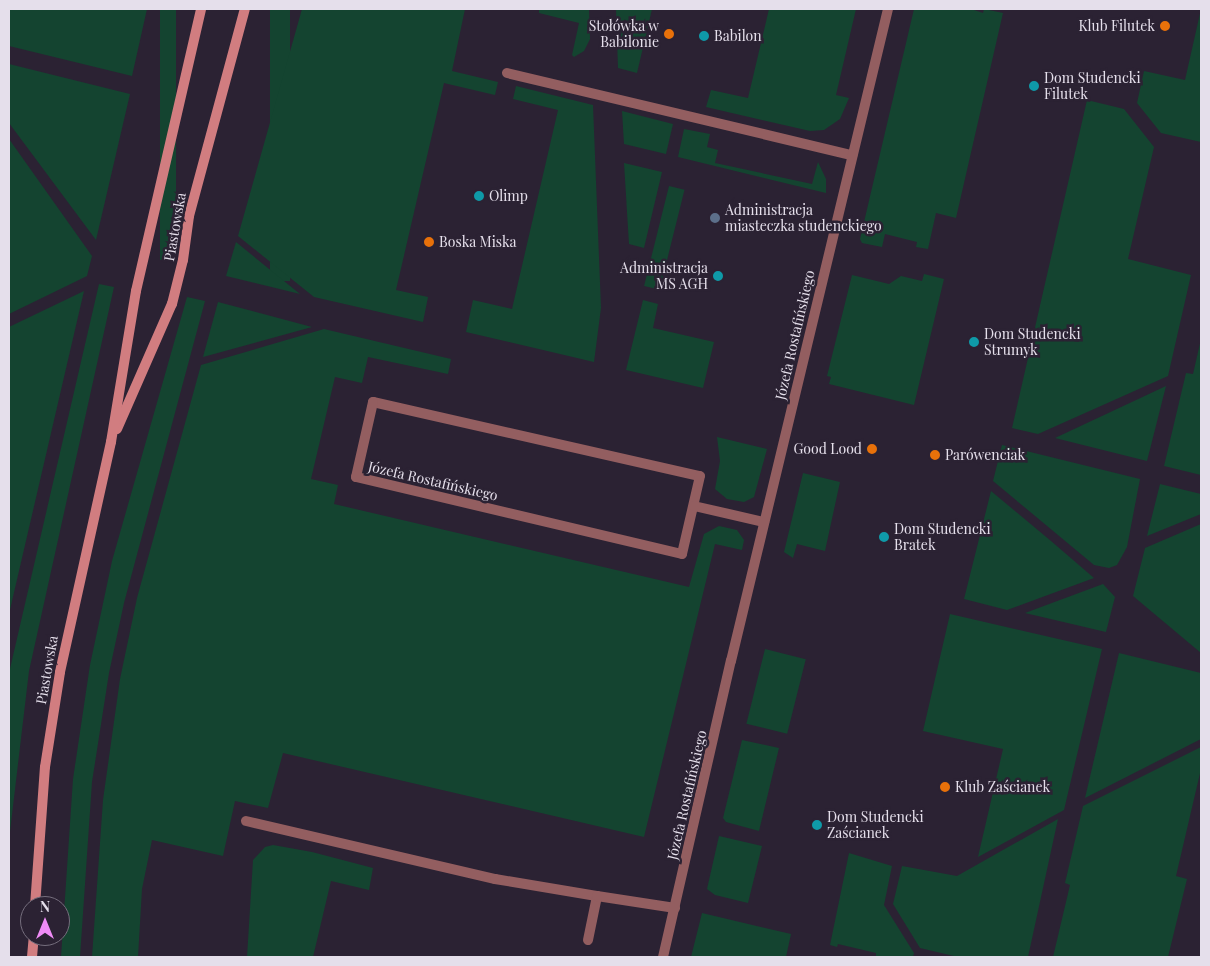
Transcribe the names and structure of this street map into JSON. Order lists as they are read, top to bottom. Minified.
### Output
{"streets":{"street":["Piastowska","Józefa Rostafińskiego"]},"places":["Klub Filutek","Stołówka w Babilonie","Babilon","Dom Studencki Filutek","Olimp","Administracja miasteczka studenckiego","Boska Miska","Administracja MS AGH","Dom Studencki Strumyk","Good Lood","Parówenciak","Dom Studencki Bratek","Klub Zaścianek","Dom Studencki Zaścianek"],"north":"top"}
